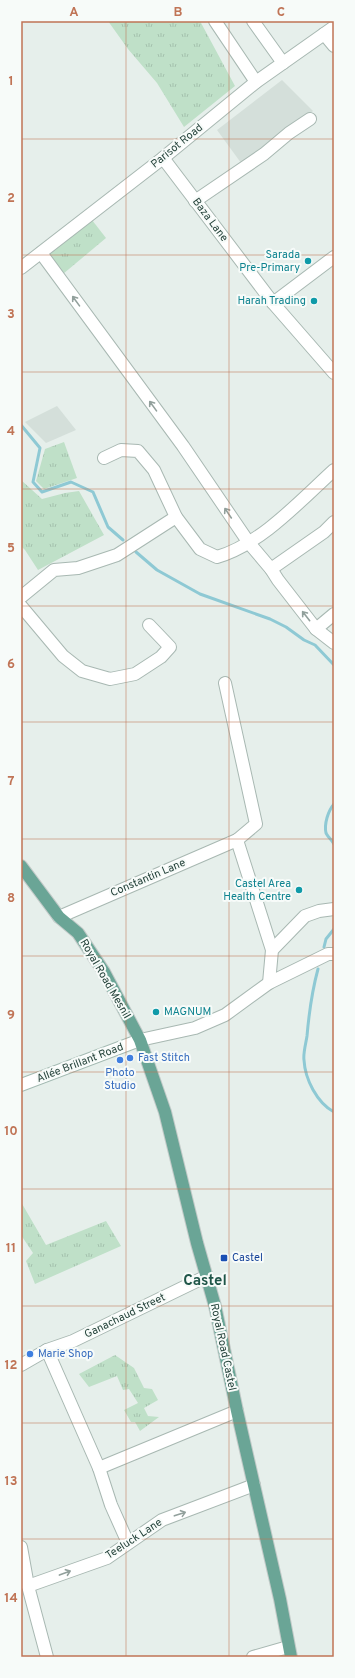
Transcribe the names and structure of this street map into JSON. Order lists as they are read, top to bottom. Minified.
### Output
{"streets":{"main road":["Royal Road Mesnil","Royal Road Castel"],"street":["Parisot Road","Baza Lane","Constantin Lane","Allée Brillant Road","Ganachaud Street","Teeluck Lane"]},"crossings":[["Parisot Road","Baza Lane"],["Constantin Lane","Royal Road Mesnil"],["Royal Road Mesnil","Allée Brillant Road"],["Royal Road Mesnil","Royal Road Castel"],["Allée Brillant Road","Royal Road Castel"],["Ganachaud Street","Royal Road Castel"],["Royal Road Castel","Teeluck Lane"]],"districts":["Castel"],"places":{"other":["Sarada Pre-Primary","Harah Trading","Castel Area Health Centre","MAGNUM","Fast Stitch","Photo Studio","Marie Shop"],"transit":["Castel"]},"grid":{"columns":["A","B","C"],"rows":["1","2","3","4","5","6","7","8","9","10","11","12","13","14"]}}
